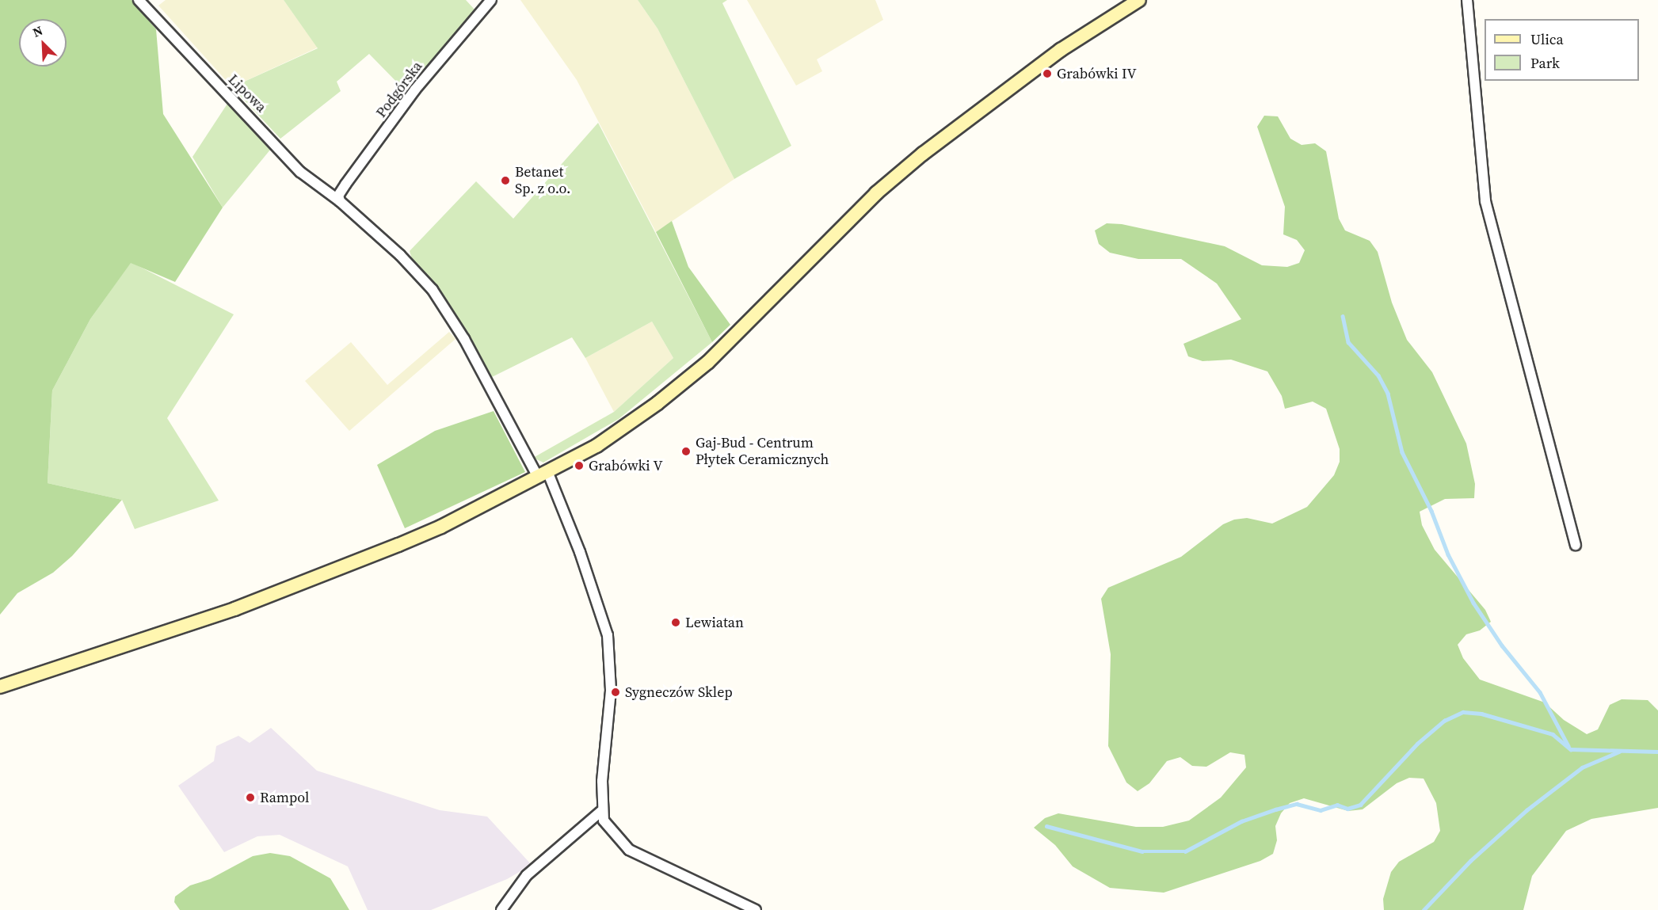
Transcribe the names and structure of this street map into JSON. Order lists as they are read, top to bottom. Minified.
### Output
{"streets":{"street":["Podgórska","Lipowa"]},"crossings":[["Podgórska","Lipowa"]],"places":["Grabówki IV","Betanet Sp. z o.o.","Gaj-Bud - Centrum Płytek Ceramicznych","Grabówki V","Lewiatan","Sygneczów Sklep","Rampol"],"legend":["Ulica","Park"],"north":"top left"}
